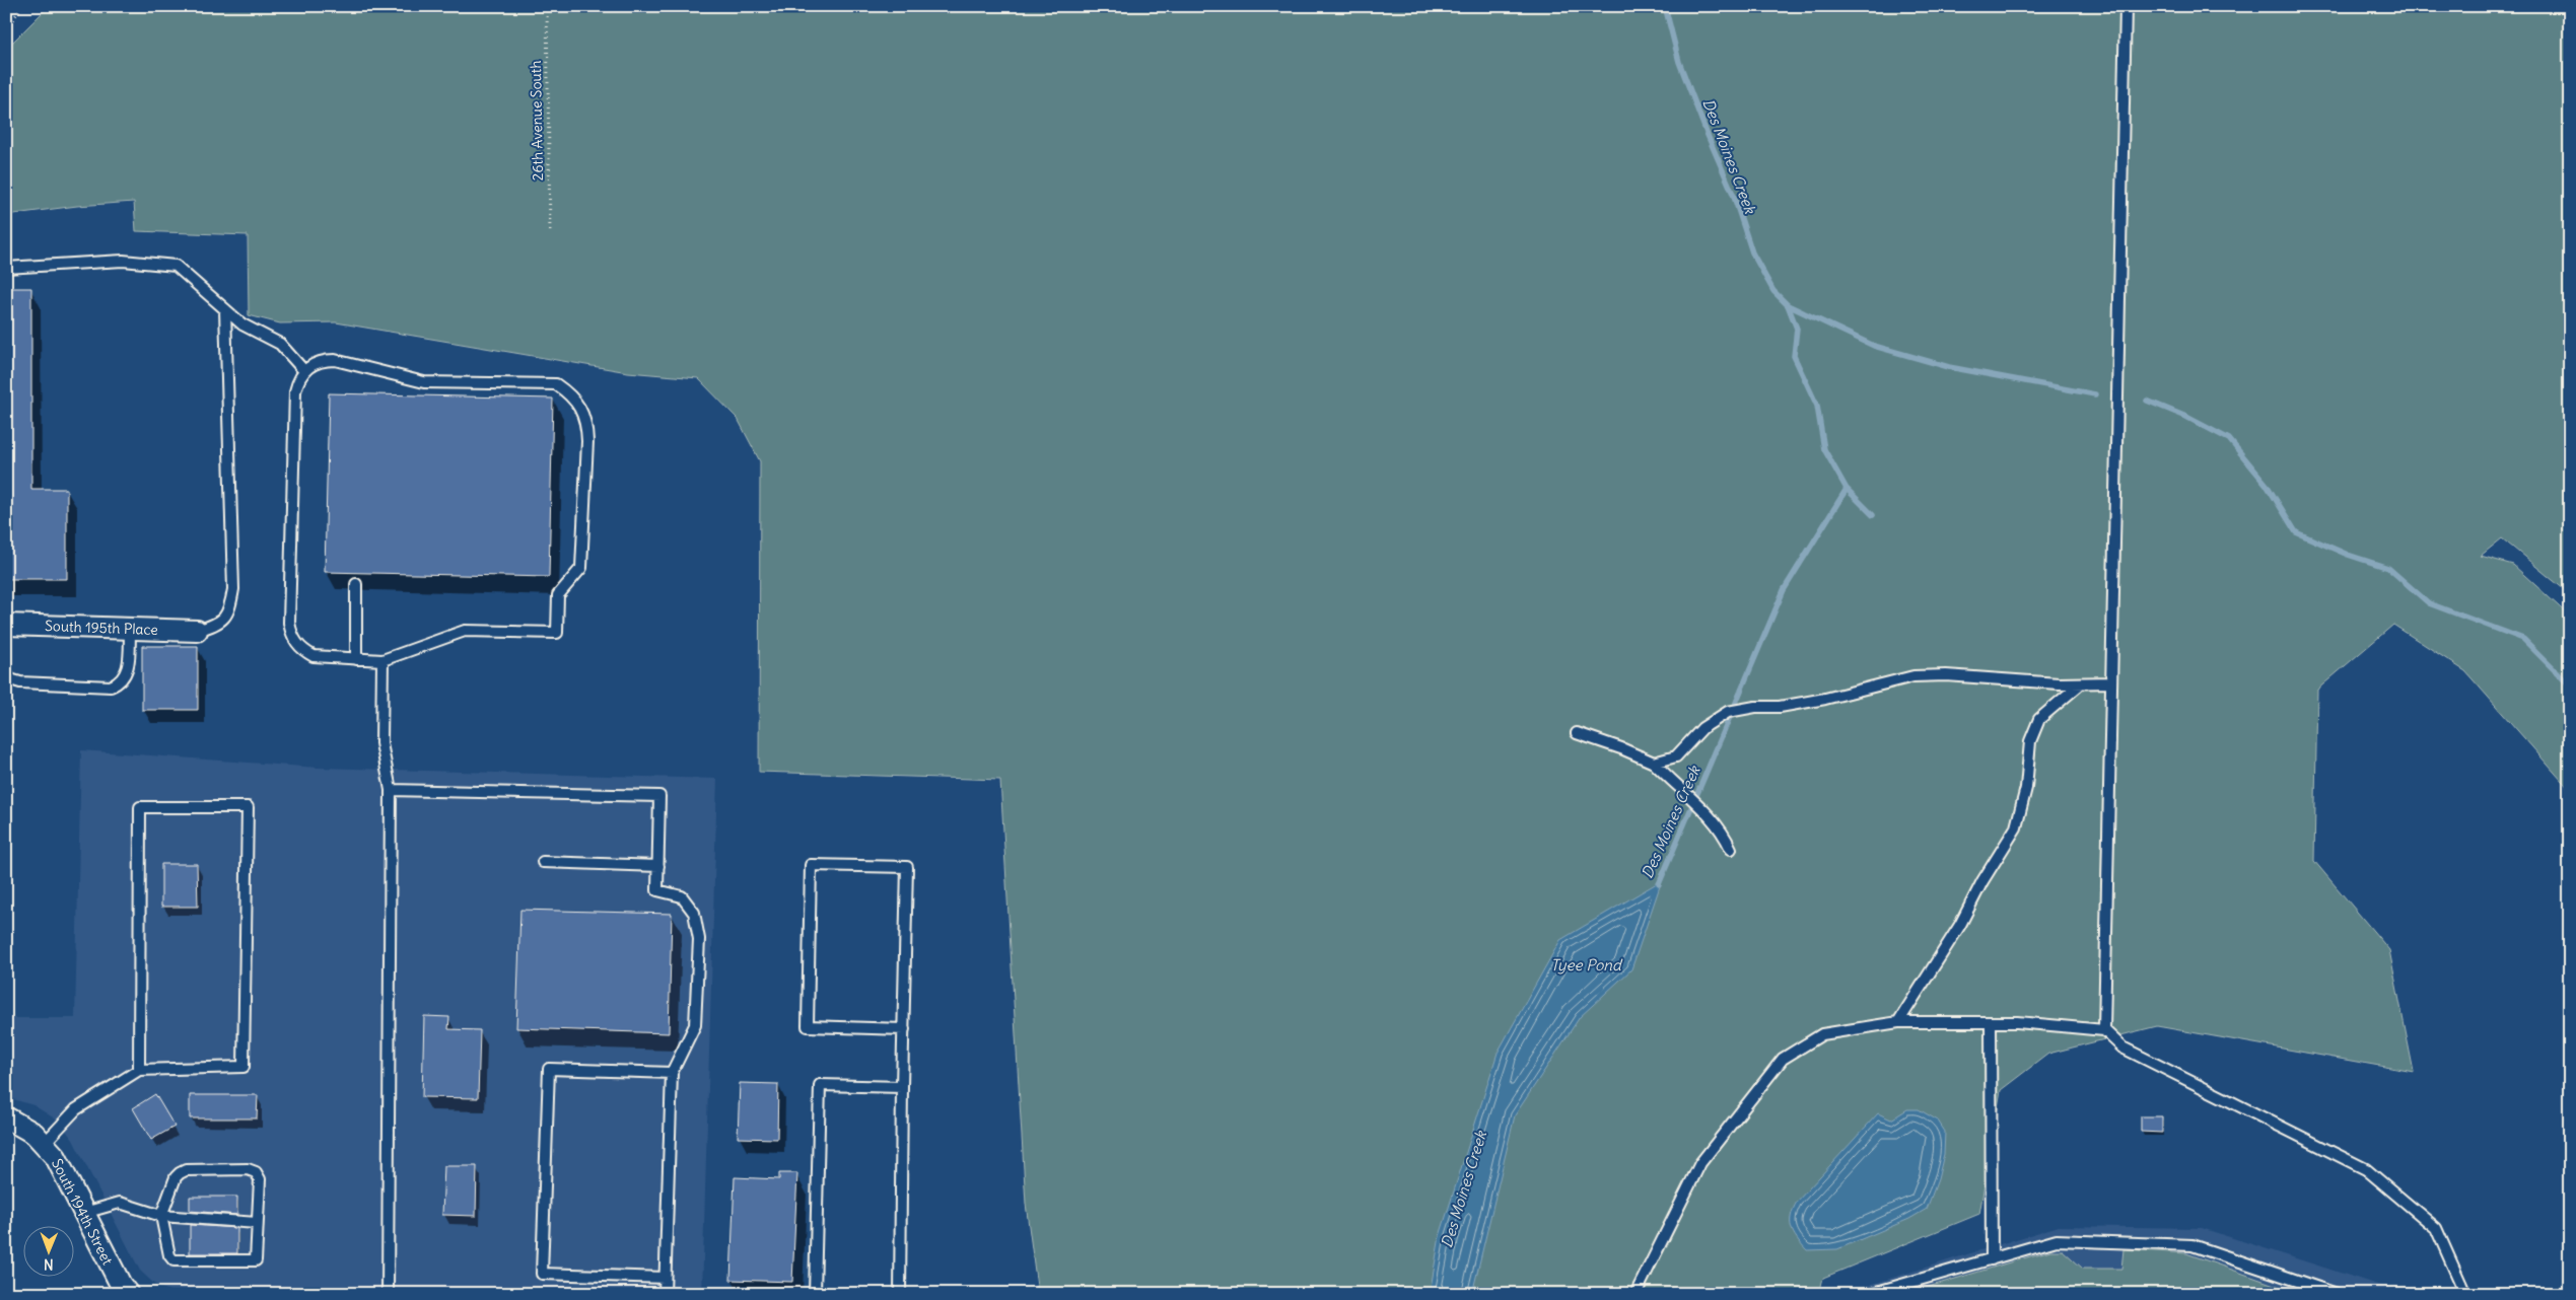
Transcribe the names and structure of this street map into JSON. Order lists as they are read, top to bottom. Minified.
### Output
{"streets":{"street":["South 195th Place","South 194th Street"],"path":["26th Avenue South"]},"water":["Des Moines Creek","Tyee Pond"],"north":"bottom"}
